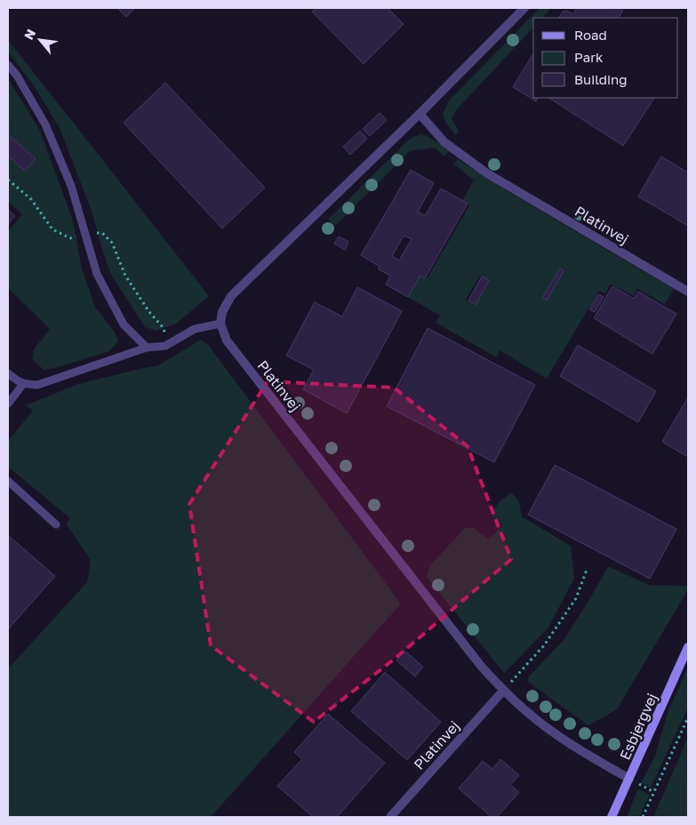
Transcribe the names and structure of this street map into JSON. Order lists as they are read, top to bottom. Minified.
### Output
{"streets":{"main road":["Esbjergvej"],"street":["Platinvej"]},"crossings":[["Platinvej","Esbjergvej"]],"legend":["Road","Park","Building"],"north":"top left"}
